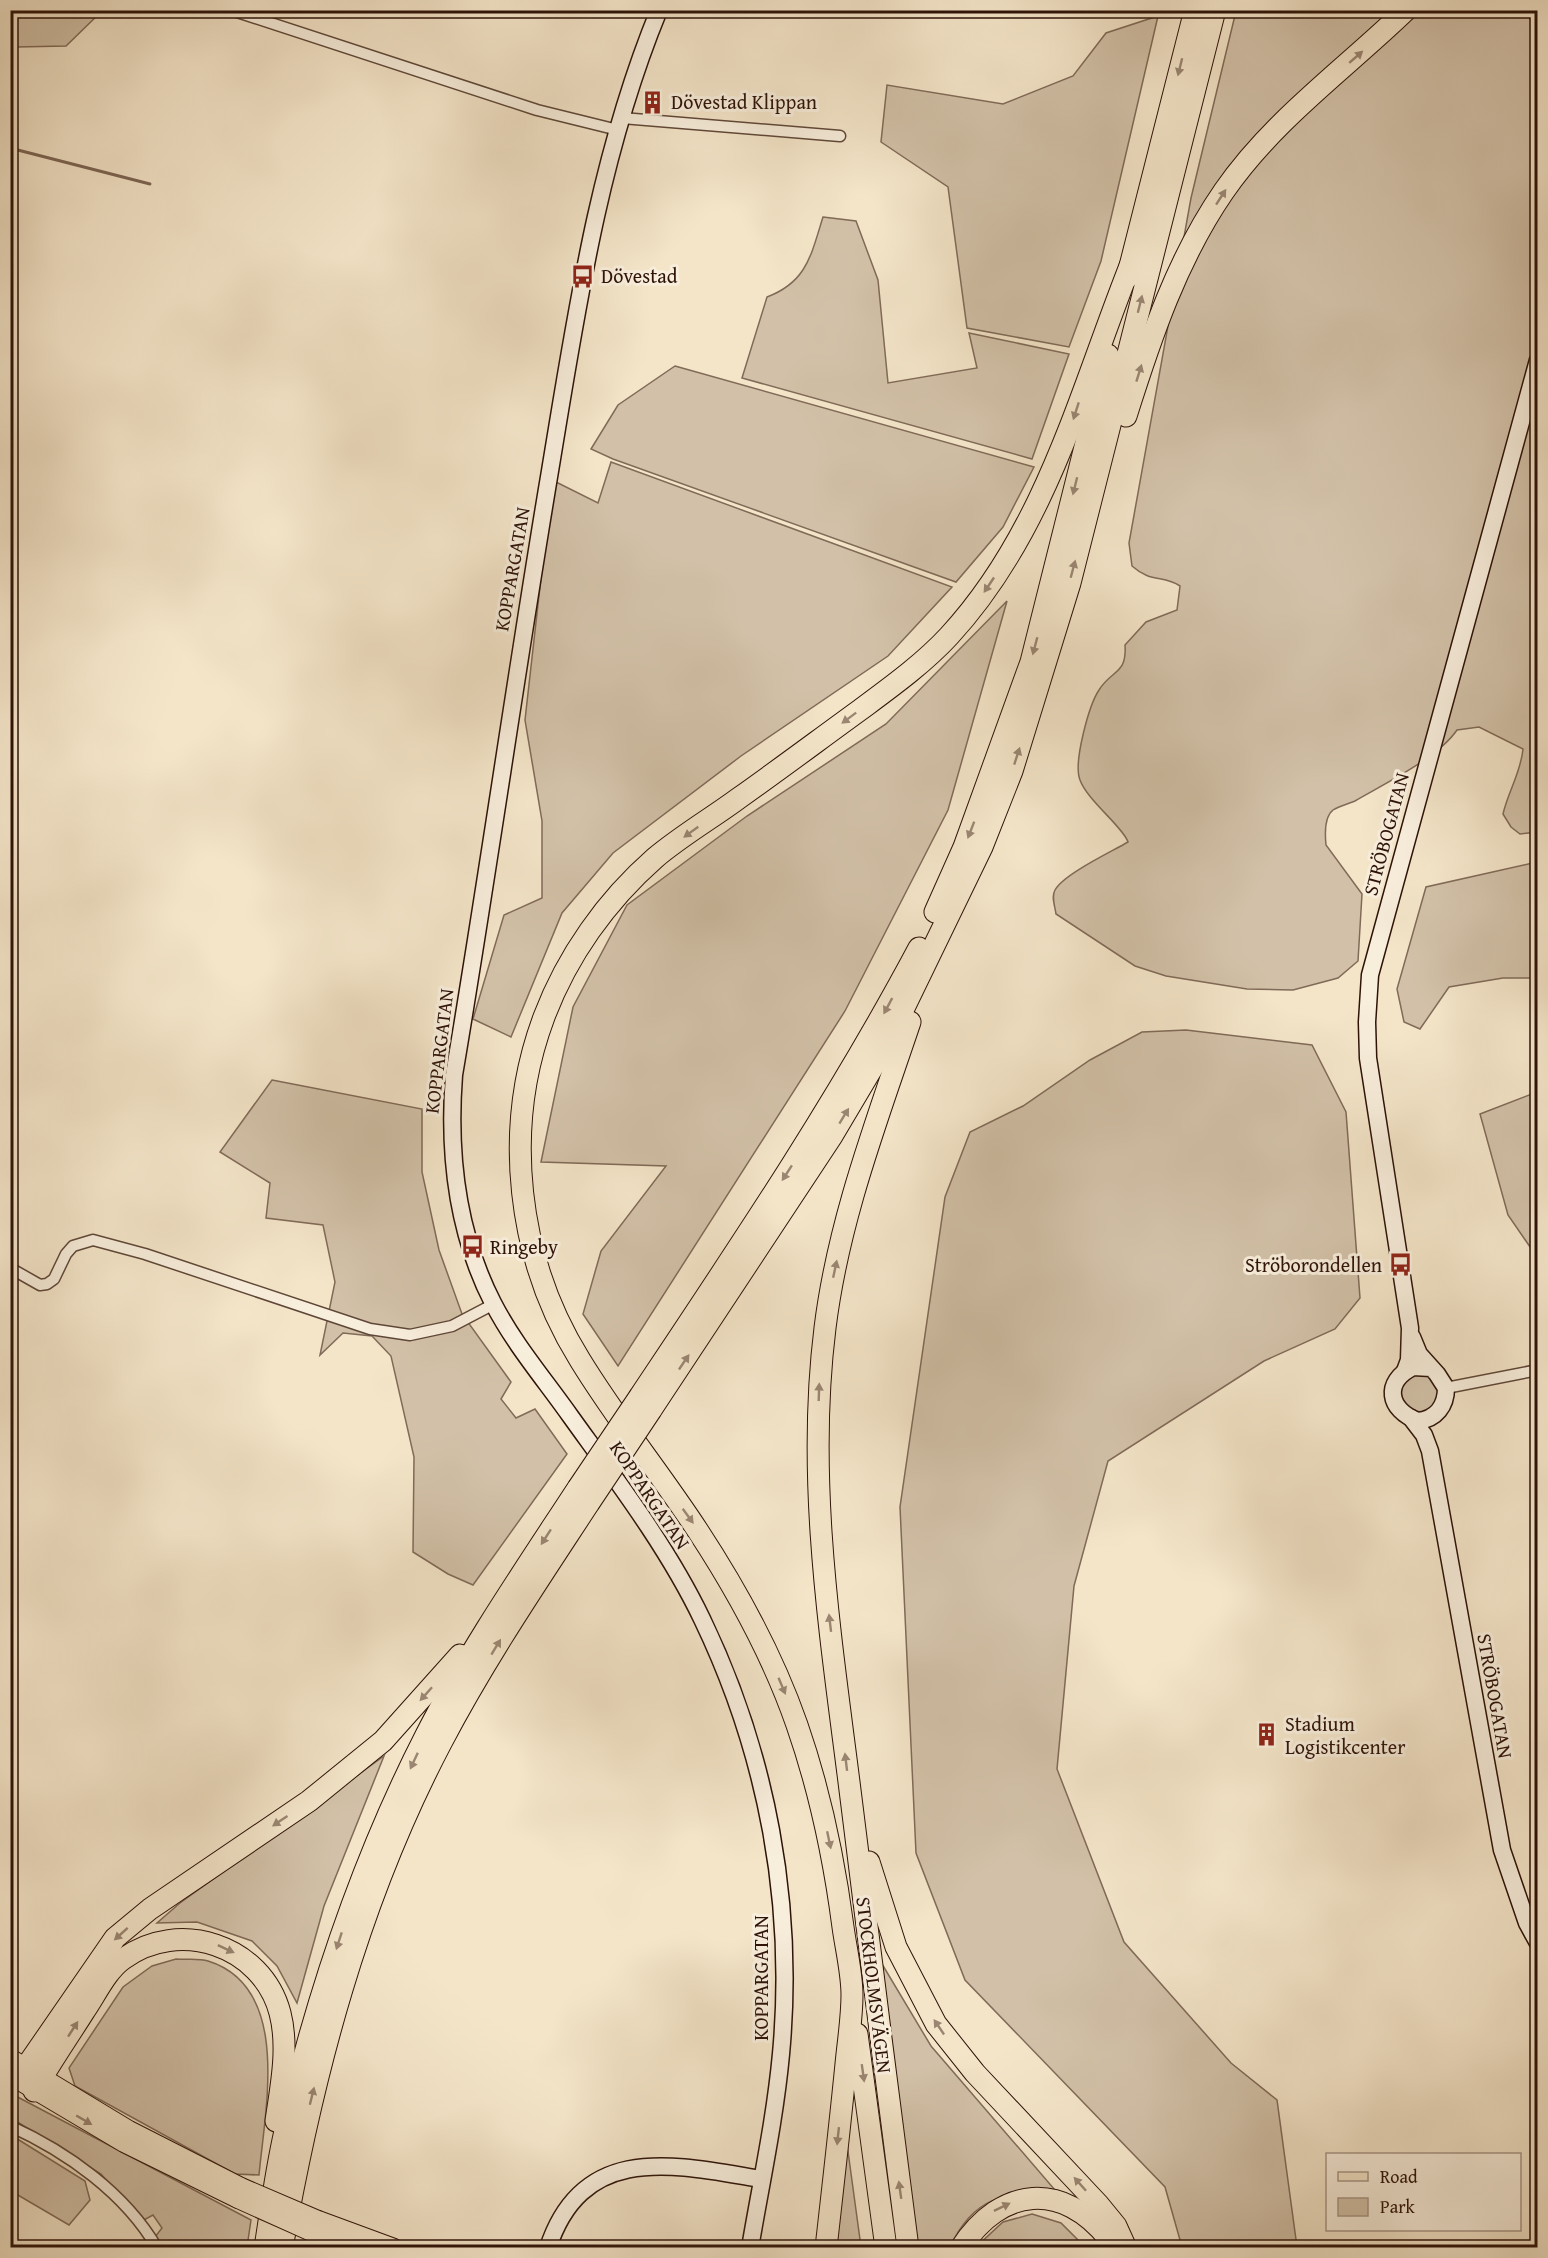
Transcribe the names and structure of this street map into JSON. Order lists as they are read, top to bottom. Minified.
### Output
{"streets":{"highway":["STOCKHOLMSVÄGEN"],"street":["KOPPARGATAN","STRÖBOGATAN"]},"places":{"building":["Dövestad Klippan","Stadium Logistikcenter"],"bus stop":["Dövestad","Ringeby","Ströborondellen"]},"legend":["Road","Park"]}
